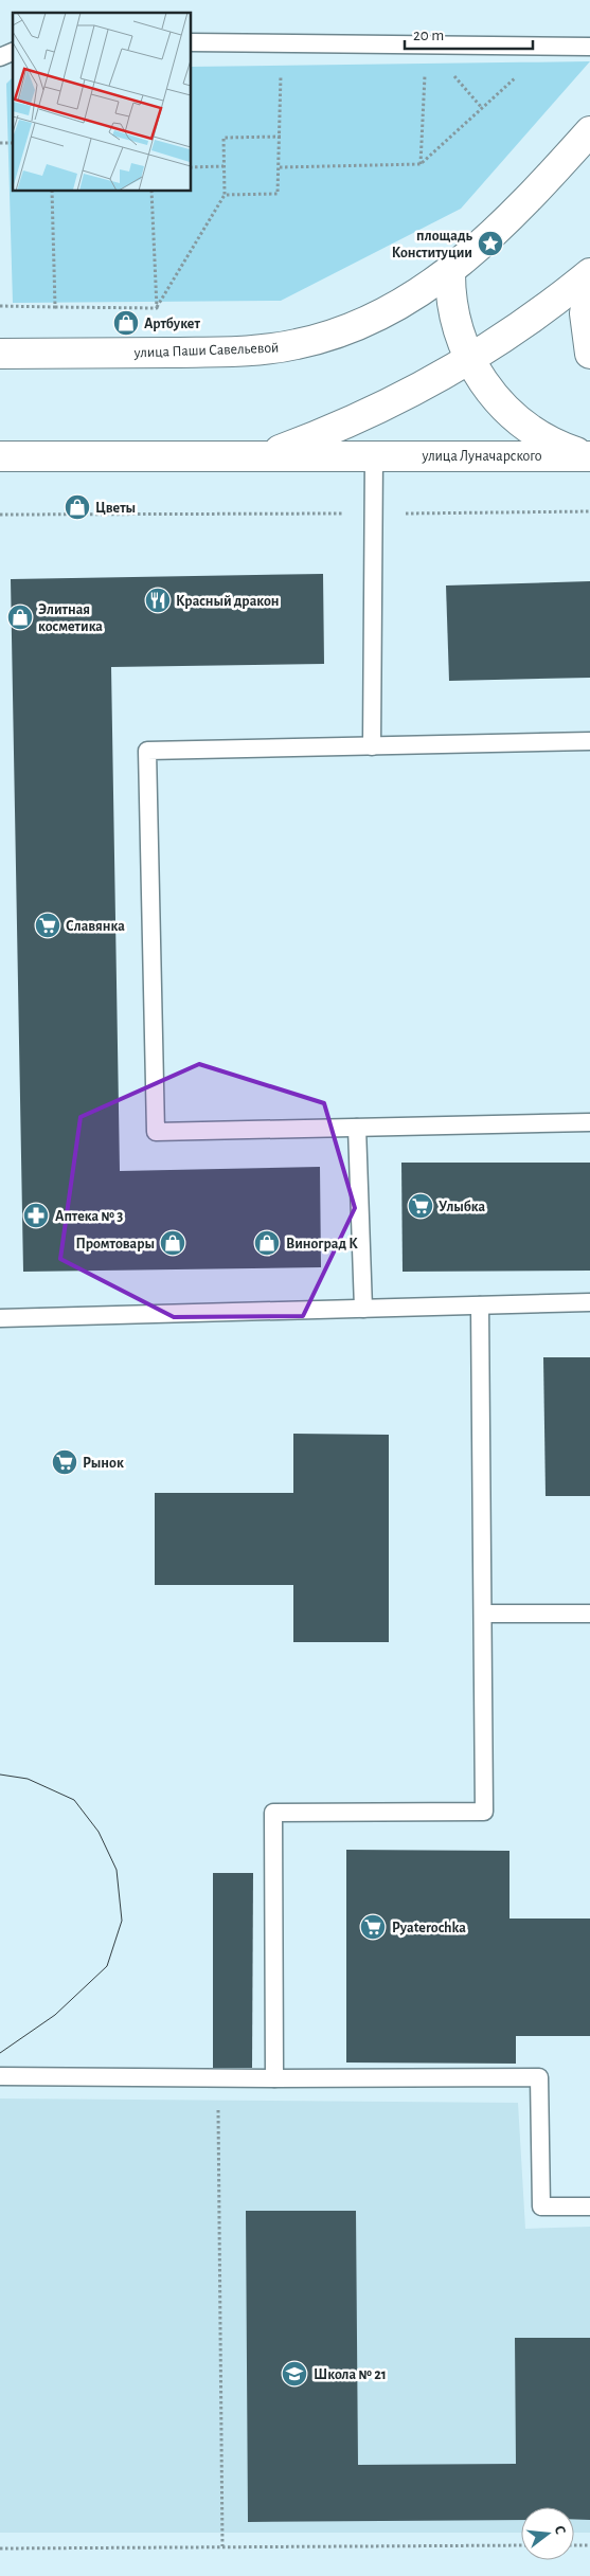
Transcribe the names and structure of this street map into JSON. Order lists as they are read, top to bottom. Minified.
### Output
{"streets":{"main road":["улица Паши Савельевой","улица Луначарского"]},"places":{"place":["площадь Конституции"],"shop":["Артбукет","Цветы","Элитная косметика","Промтовары","Виноград К"],"restaurant":["Красный дракон"],"supermarket":["Славянка","Улыбка","Рынок","Pyaterochka"],"pharmacy":["Аптека № 3"],"school or university":["Школа № 21"]},"scale_bar":"20 m","north":"right"}
